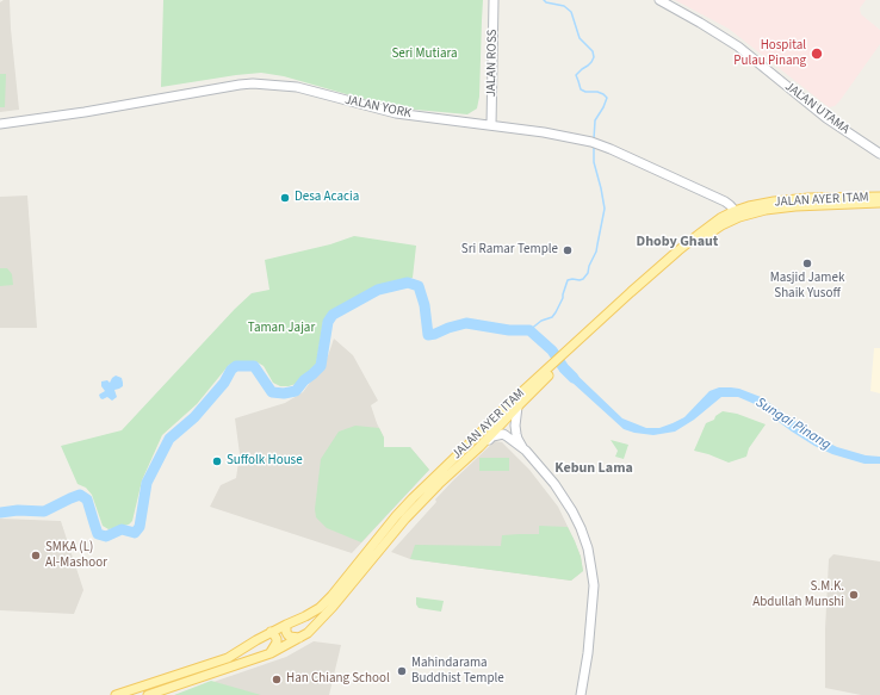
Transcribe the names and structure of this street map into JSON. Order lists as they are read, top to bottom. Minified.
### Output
{"streets":{"main road":["JALAN AYER ITAM"],"street":["JALAN ROSS","JALAN YORK","JALAN UTAMA"]},"crossings":[["JALAN ROSS","JALAN YORK"],["JALAN YORK","JALAN AYER ITAM"]],"districts":["Dhoby Ghaut","Kebun Lama"],"water":["Sungai Pinang"],"parks":["Seri Mutiara","Taman Jajar"],"places":["Hospital Pulau Pinang","Desa Acacia","Sri Ramar Temple","Masjid Jamek Shaik Yusoff","Suffolk House","SMKA (L) Al-Mashoor","S.M.K. Abdullah Munshi","Mahindarama Buddhist Temple","Han Chiang School"]}
